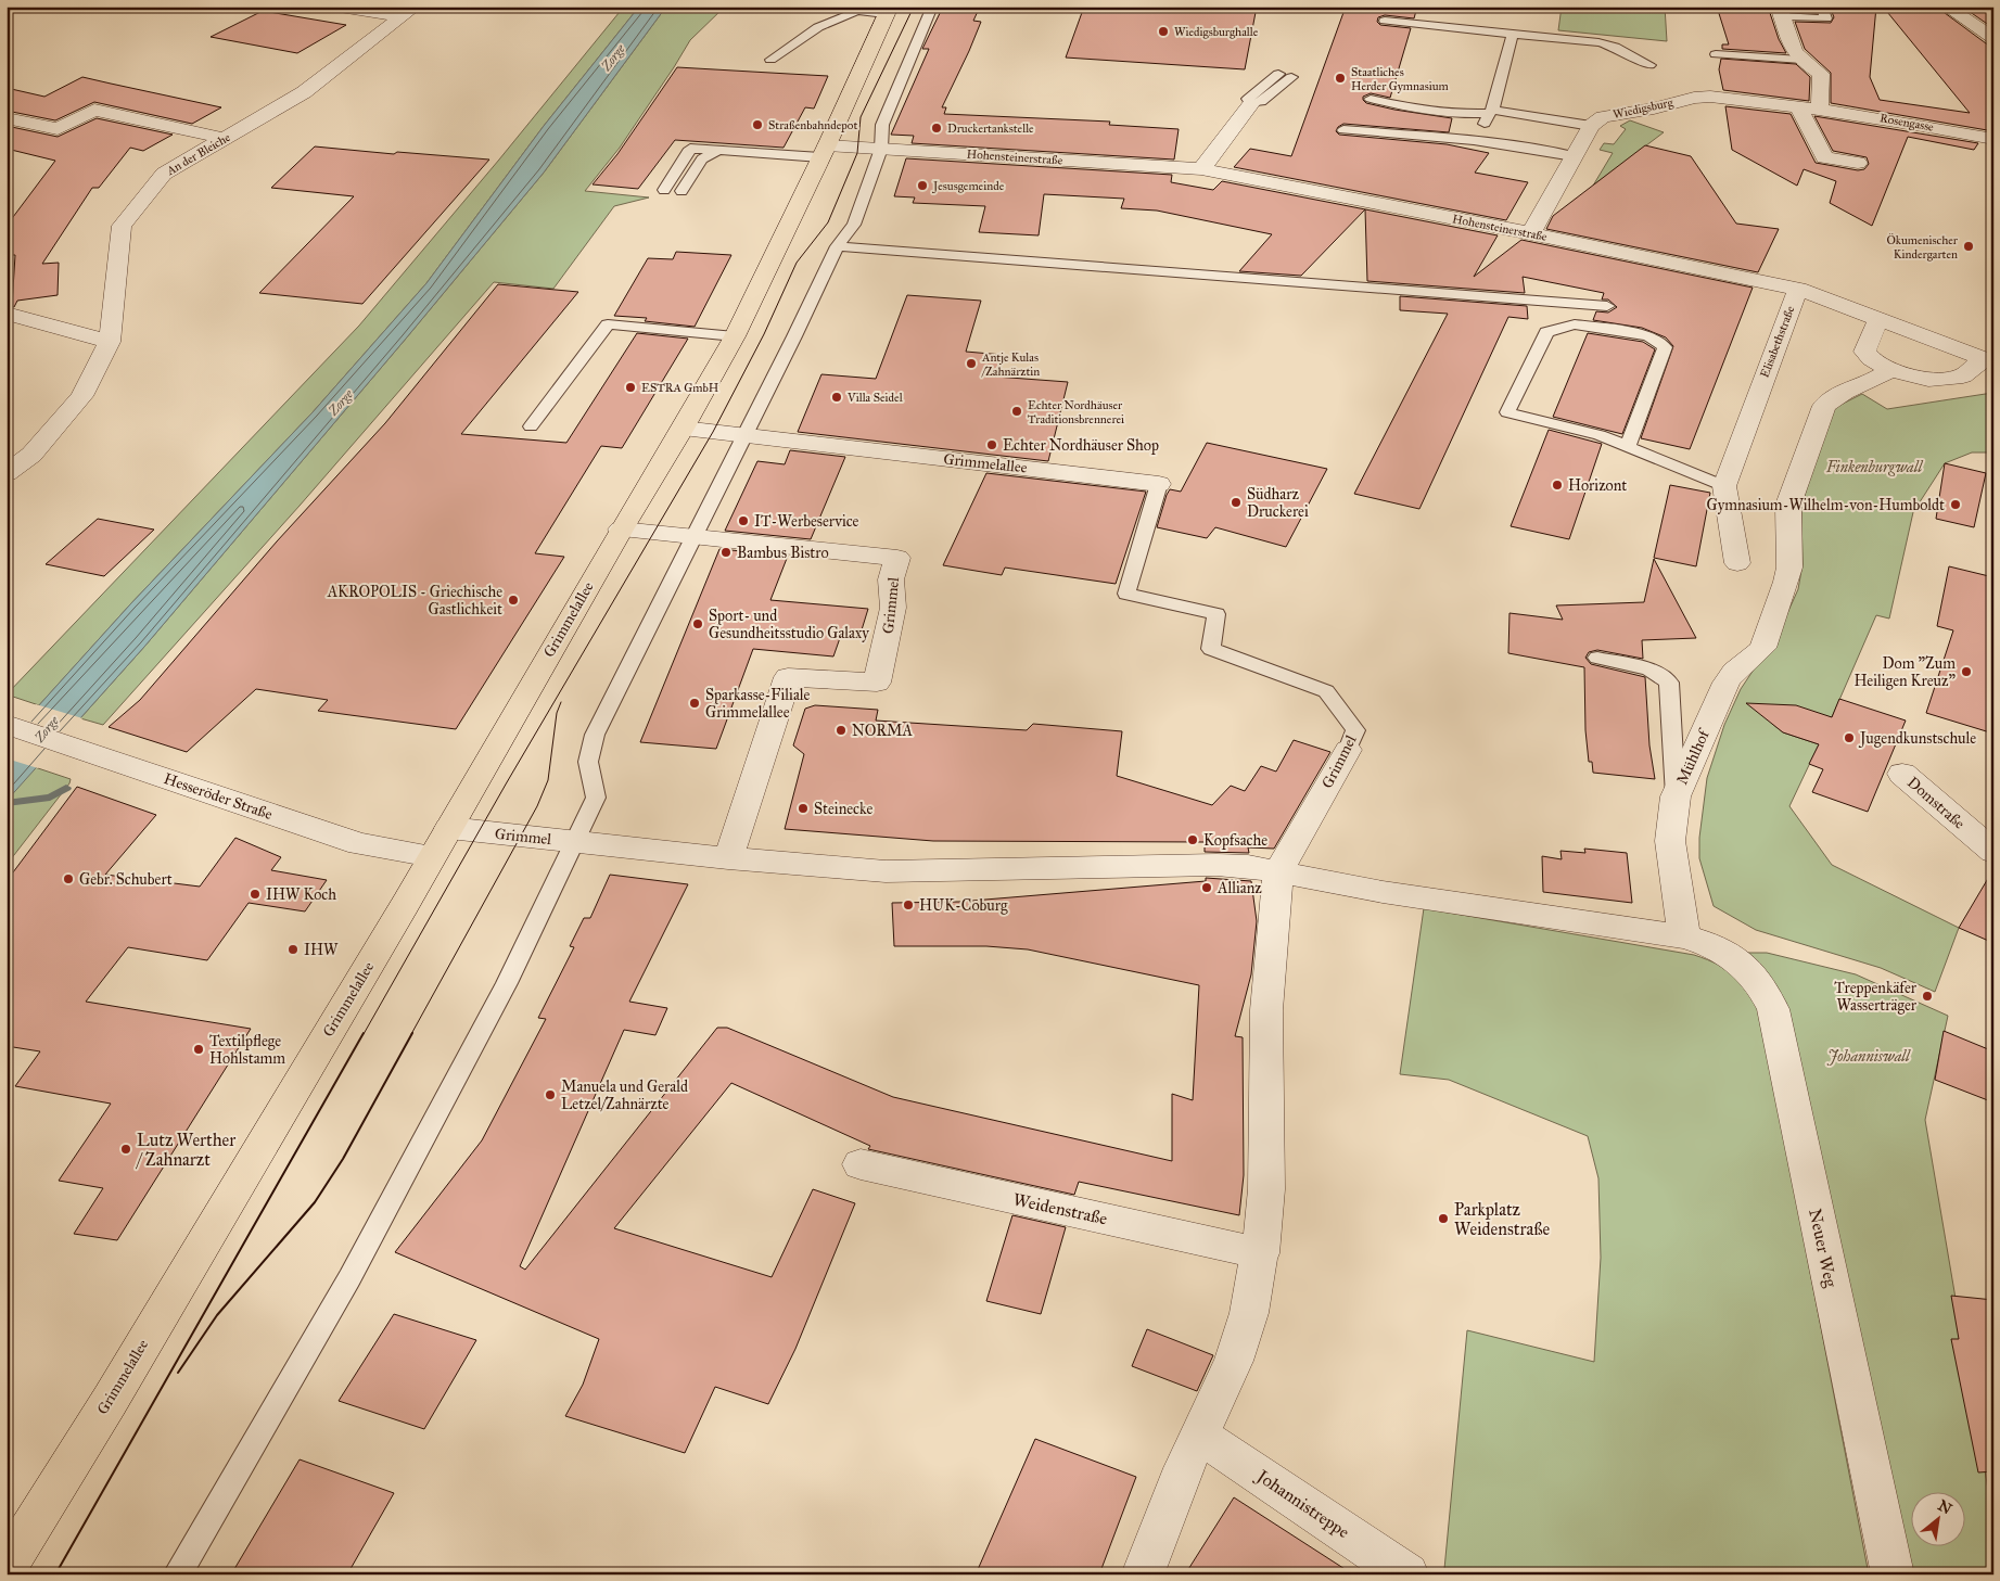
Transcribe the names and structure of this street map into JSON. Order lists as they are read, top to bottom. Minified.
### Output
{"streets":{"main road":["Grimmelallee"],"street":["Wiedigsburg","Rosengasse","An der Bleiche","Hohensteinerstraße","Elisabethstraße","Grimmel","Mühlhof","Hesseröder Straße","Domstraße","Weidenstraße","Neuer Weg","Johannistreppe"]},"crossings":[["Wiedigsburg","Rosengasse"],["Hohensteinerstraße","Elisabethstraße"],["Hohensteinerstraße","Grimmelallee"],["Grimmelallee","Grimmel"],["Grimmelallee","Hesseröder Straße"],["Grimmel","Mühlhof"],["Grimmel","Hesseröder Straße"],["Grimmel","Neuer Weg"],["Mühlhof","Neuer Weg"]],"water":["Zorge"],"parks":["Finkenburgwall","Johanniswall"],"places":["Wiedigsburghalle","Staatliches Herder Gymnasium","Straßenbahndepot","Druckertankstelle","Jesusgemeinde","Ökumenischer Kindergarten","Antje Kulas /Zahnärztin","ESTRA GmbH","Villa Seidel","Echter Nordhäuser Traditionsbrennerei","Echter Nordhäuser Shop","Horizont","Südharz Druckerei","Gymnasium-Wilhelm-von-Humboldt","IT-Werbeservice","Bambus Bistro","AKROPOLIS - Griechische Gastlichkeit","Sport- und Gesundheitsstudio Galaxy","Dom \"Zum Heiligen Kreuz\"","Sparkasse-Filiale Grimmelallee","NORMA","Jugendkunstschule","Steinecke","Kopfsache","Gebr. Schubert","Allianz","IHW Koch","HUK-Coburg","IHW","Treppenkäfer Wasserträger","Textilpflege Hohlstamm","Manuela und Gerald Letzel/Zahnärzte","Lutz Werther / Zahnarzt","Parkplatz Weidenstraße"],"north":"top right"}
